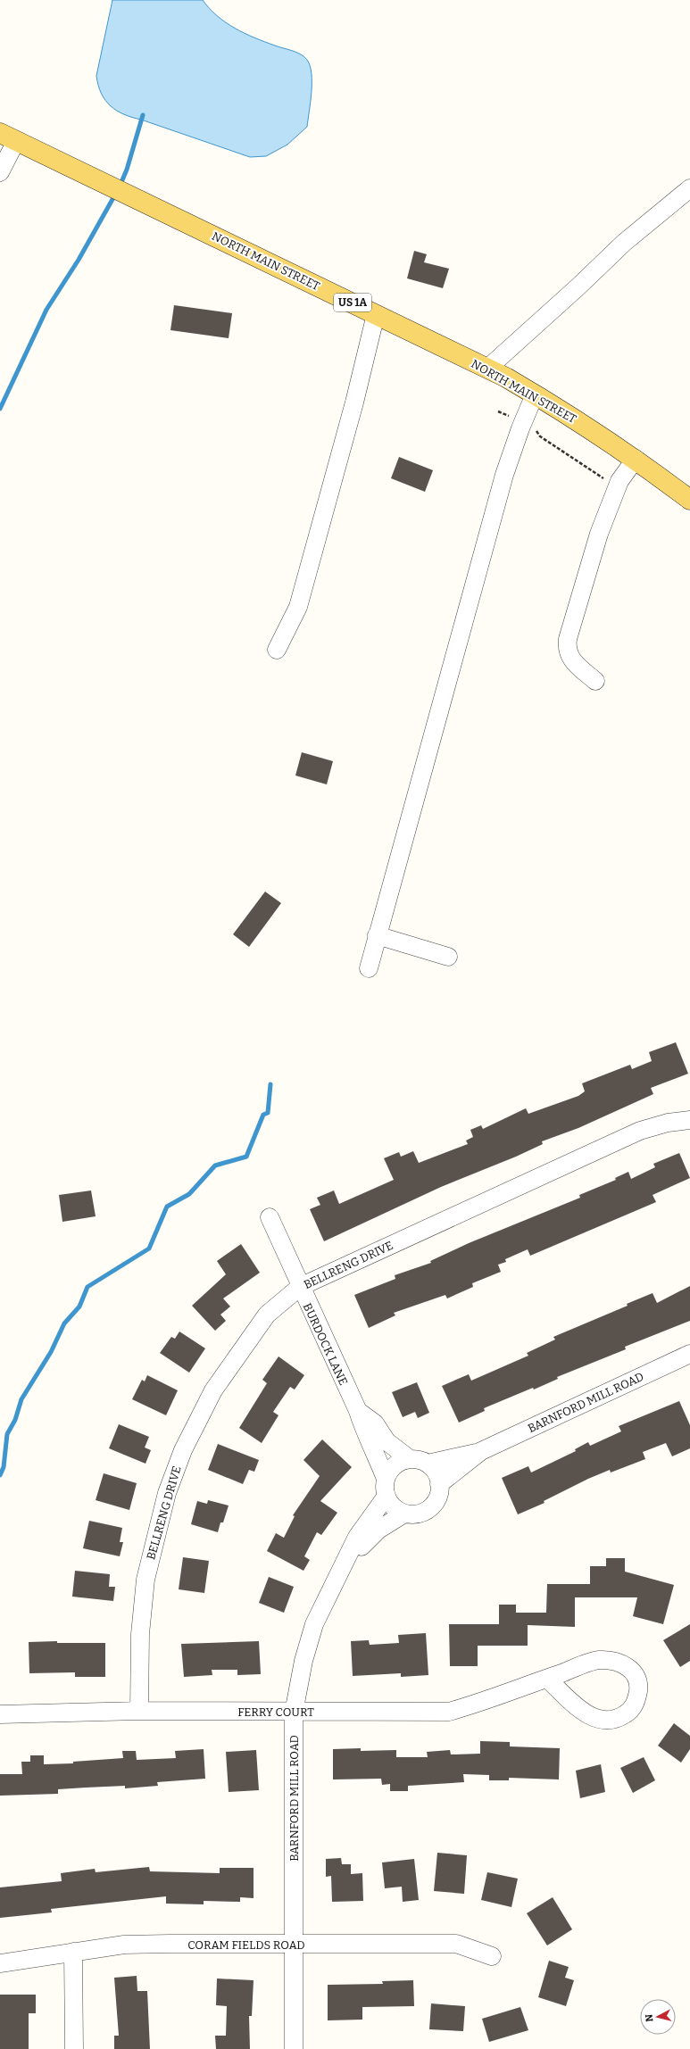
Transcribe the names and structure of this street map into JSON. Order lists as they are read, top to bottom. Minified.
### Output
{"streets":{"main road":["NORTH MAIN STREET","US 1A"],"street":["BELLRENG DRIVE","BURDOCK LANE","BARNFORD MILL ROAD","FERRY COURT","CORAM FIELDS ROAD"]},"crossings":[["BELLRENG DRIVE","BURDOCK LANE"],["BELLRENG DRIVE","FERRY COURT"],["BURDOCK LANE","BARNFORD MILL ROAD"],["BARNFORD MILL ROAD","FERRY COURT"],["BARNFORD MILL ROAD","CORAM FIELDS ROAD"]],"north":"left"}
